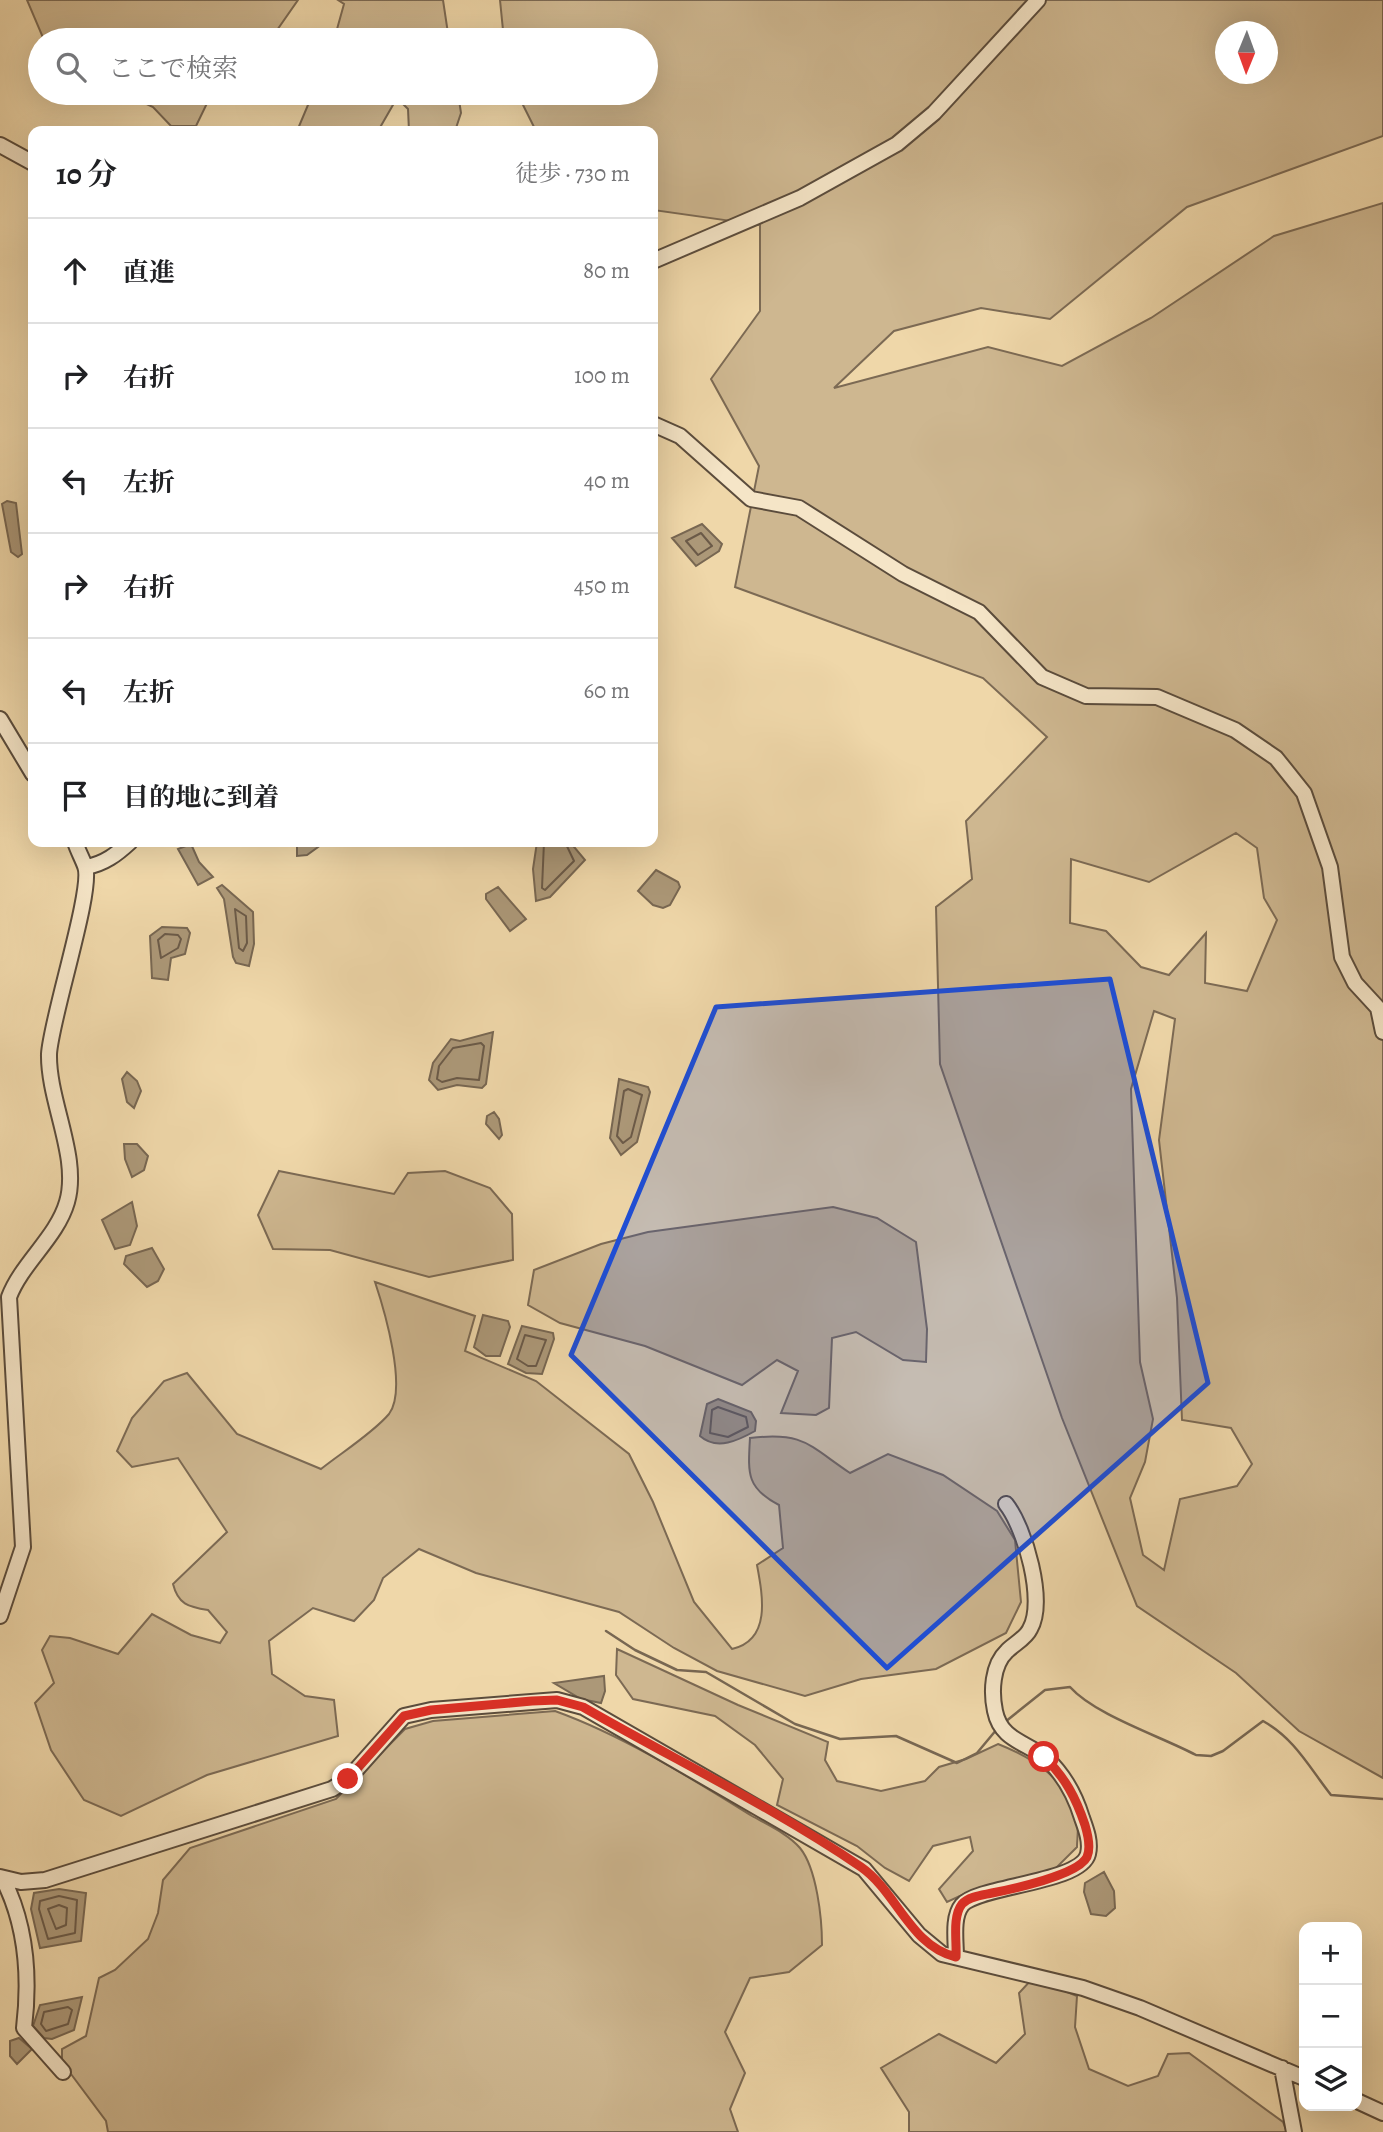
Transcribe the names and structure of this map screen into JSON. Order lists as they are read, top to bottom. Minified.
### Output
{"north":"bottom","page":{"search":"ここで検索","heading":["10 分","徒歩 · 730 m"],"list":[["直進","80 m"],["右折","100 m"],["左折","40 m"],["右折","450 m"],["左折","60 m"],"目的地に到着"],"map_buttons":["+","−"]}}
